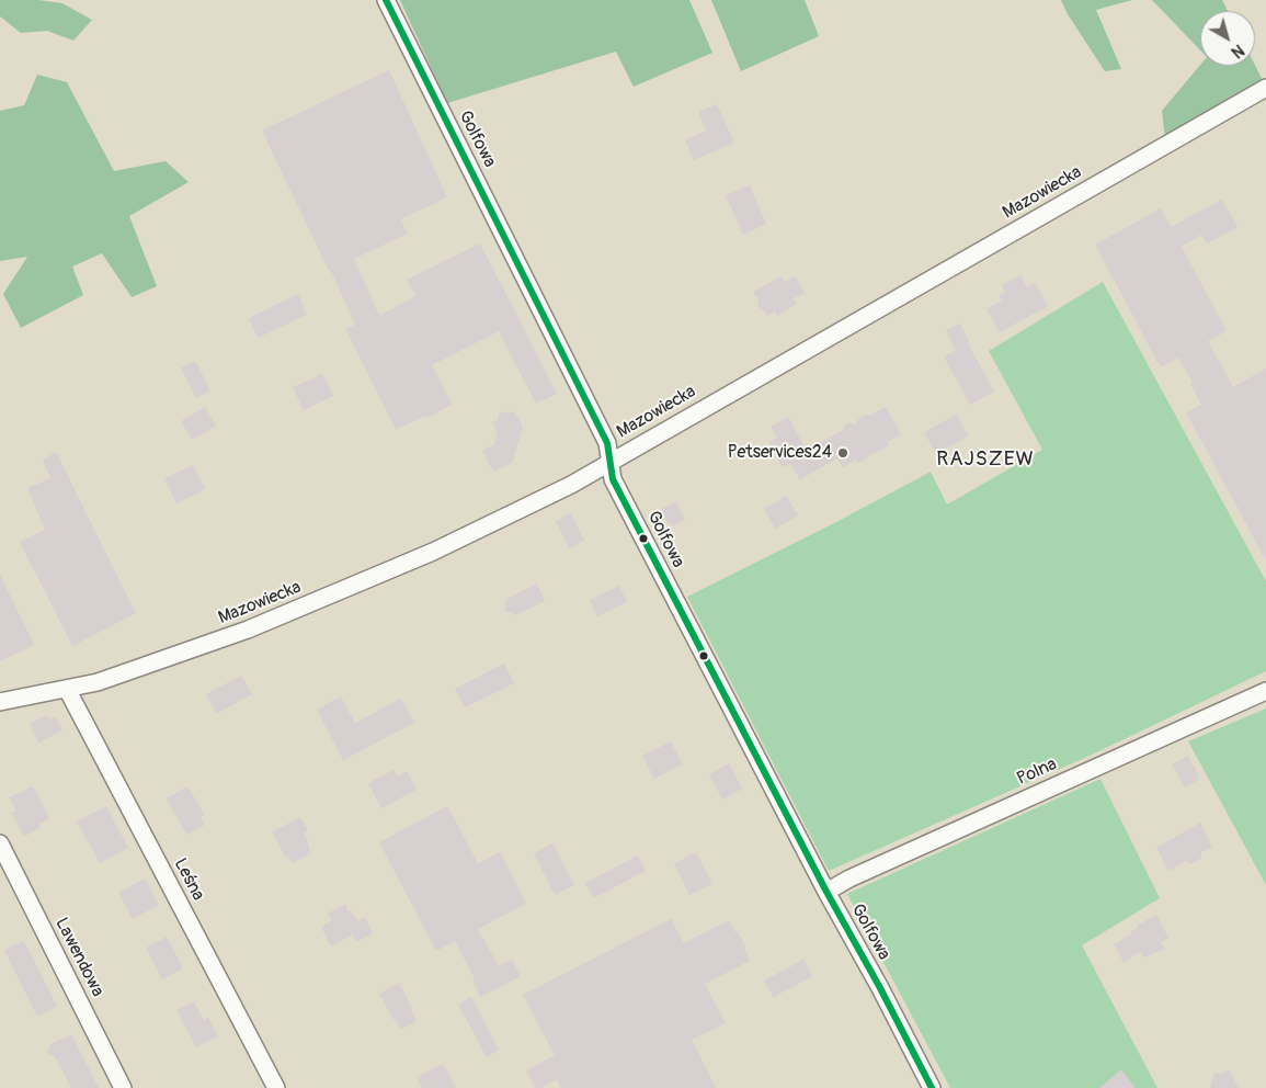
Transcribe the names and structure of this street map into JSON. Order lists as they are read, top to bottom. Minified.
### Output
{"streets":{"street":["Golfowa","Mazowiecka","Polna","Leśna","Lawendowa"]},"crossings":[["Golfowa","Mazowiecka"],["Golfowa","Polna"],["Mazowiecka","Leśna"]],"districts":["RAJSZEW"],"places":["Petservices24"],"north":"bottom right"}
